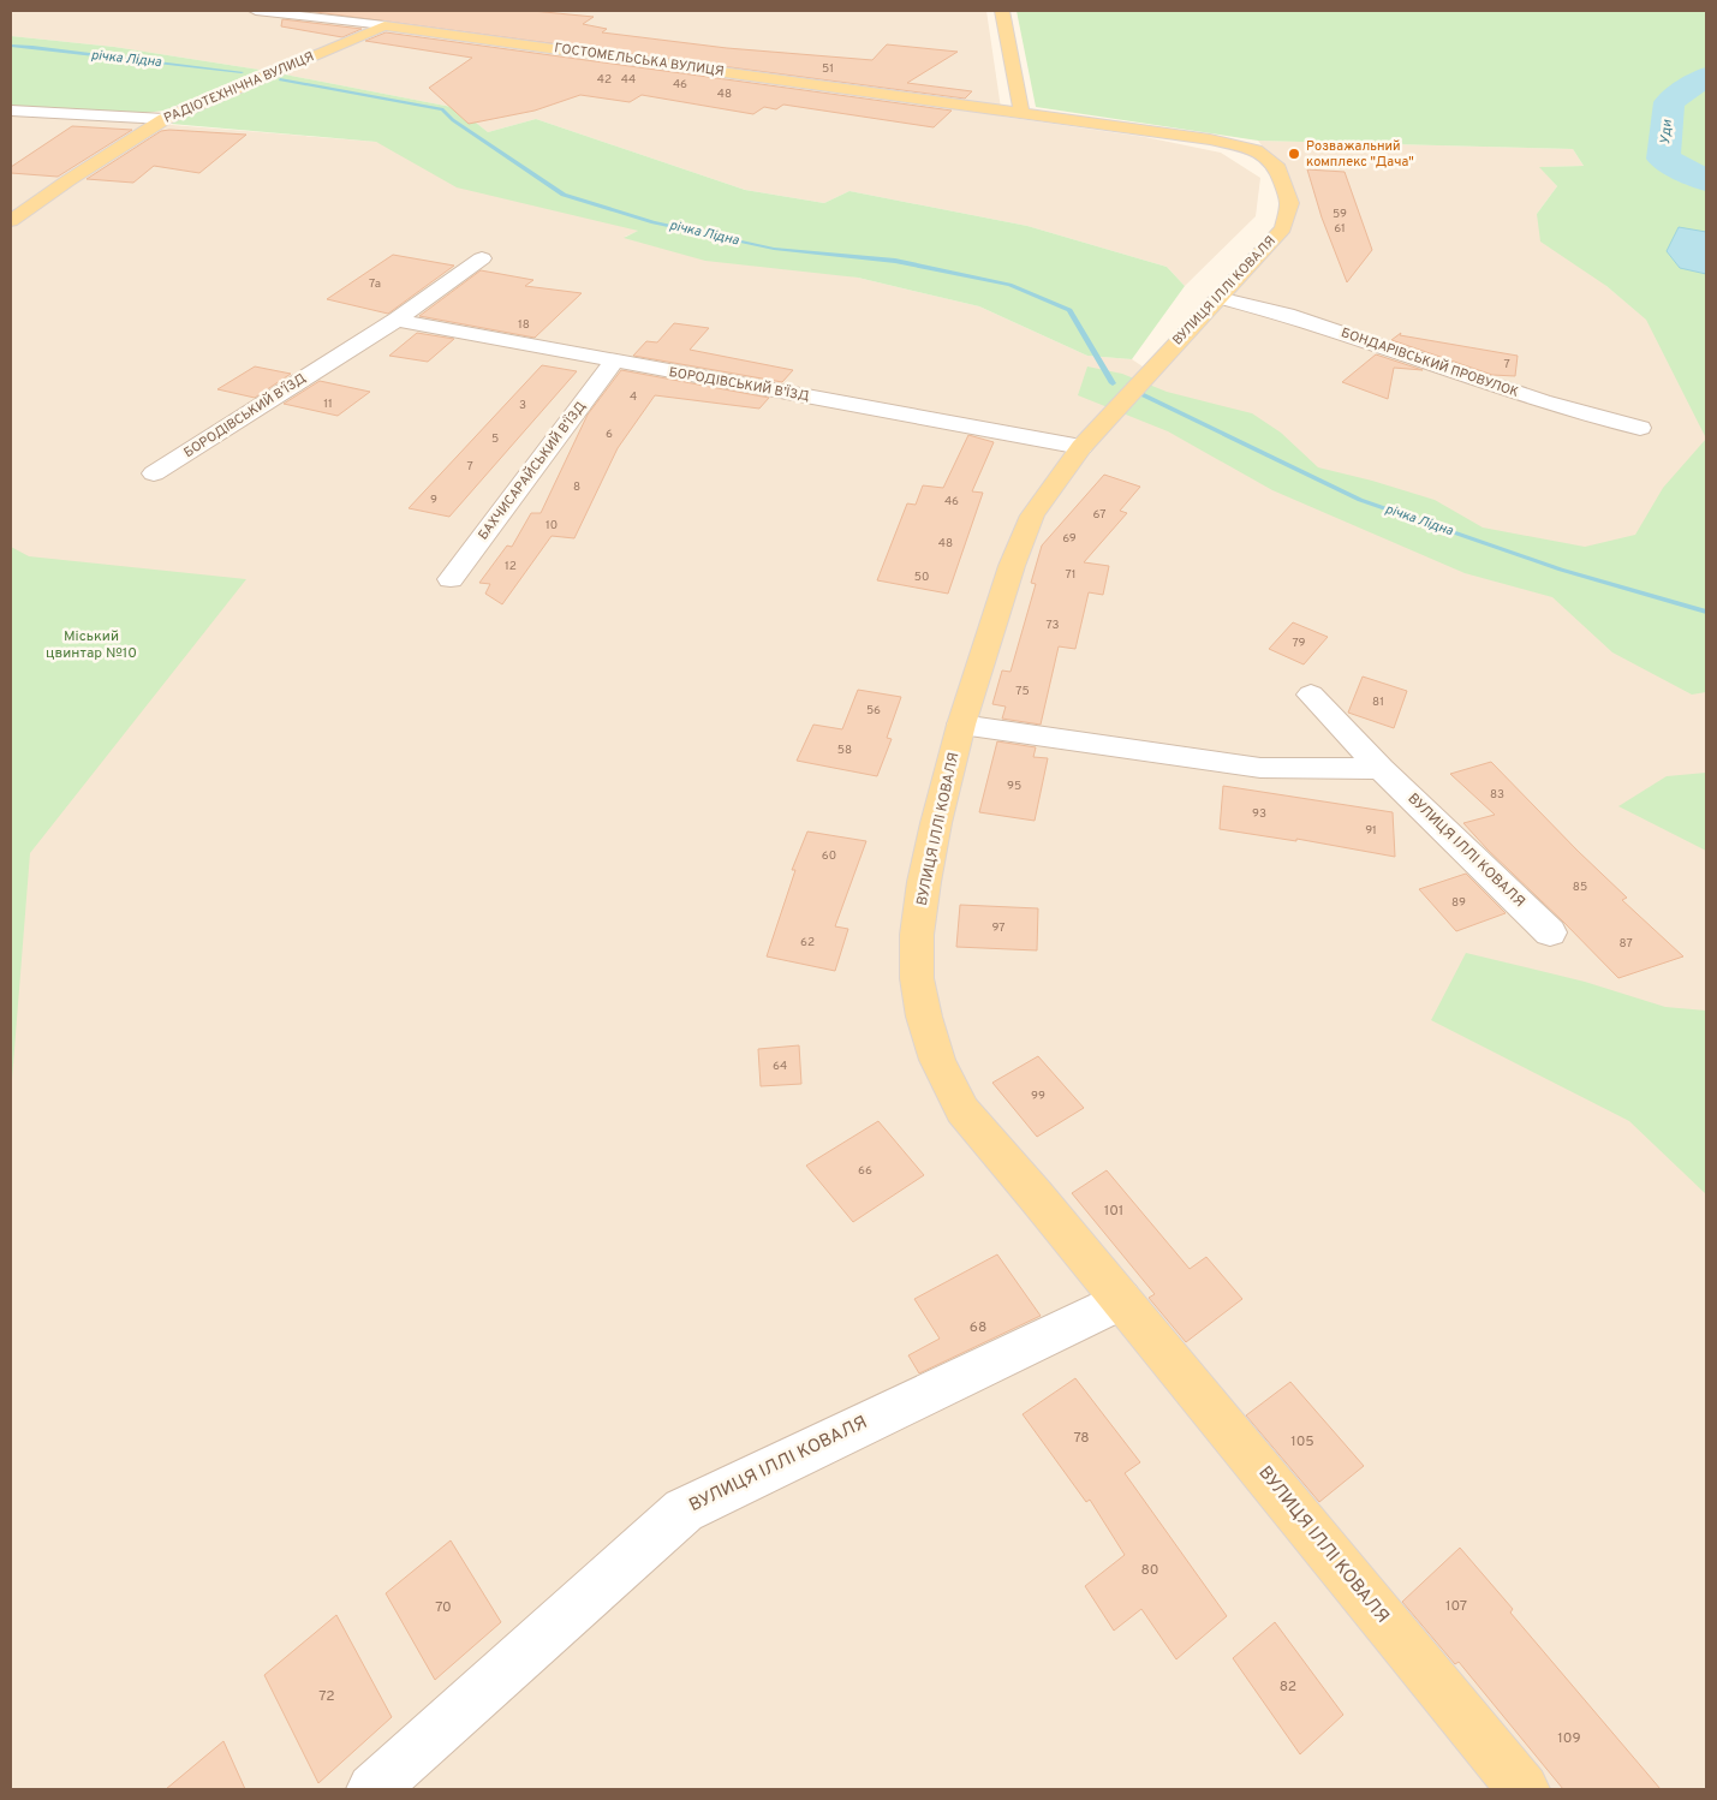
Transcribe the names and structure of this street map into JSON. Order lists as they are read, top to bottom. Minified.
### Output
{"streets":{"main road":["ГОСТОМЕЛЬСЬКА ВУЛИЦЯ","РАДІОТЕХНІЧНА ВУЛИЦЯ","ВУЛИЦЯ ІЛЛІ КОВАЛЯ"],"street":["БОНДАРІВСЬКИЙ ПРОВУЛОК","БОРОДІВСЬКИЙ В’ЇЗД","БАХЧИСАРАЙСЬКИЙ В’ЇЗД"]},"crossings":[["ГОСТОМЕЛЬСЬКА ВУЛИЦЯ","РАДІОТЕХНІЧНА ВУЛИЦЯ"],["ГОСТОМЕЛЬСЬКА ВУЛИЦЯ","ВУЛИЦЯ ІЛЛІ КОВАЛЯ"],["ВУЛИЦЯ ІЛЛІ КОВАЛЯ","БОНДАРІВСЬКИЙ ПРОВУЛОК"],["ВУЛИЦЯ ІЛЛІ КОВАЛЯ","БОРОДІВСЬКИЙ В’ЇЗД"],["БОРОДІВСЬКИЙ В’ЇЗД","БАХЧИСАРАЙСЬКИЙ В’ЇЗД"]],"water":["річка Лідна","Уди"],"parks":["Міський цвинтар №10"],"places":["Розважальний комплекс \"Дача\""],"house_numbers":["51","42","44","46","48","59","61","7а","18","7","4","11","3","6","5","7","8","9","46","67","10","69","48","12","71","50","73","79","75","81","56","58","95","83","93","91","60","85","89","97","62","87","64","99","66","101","68","78","105","80","107","70","82","72","109"]}
